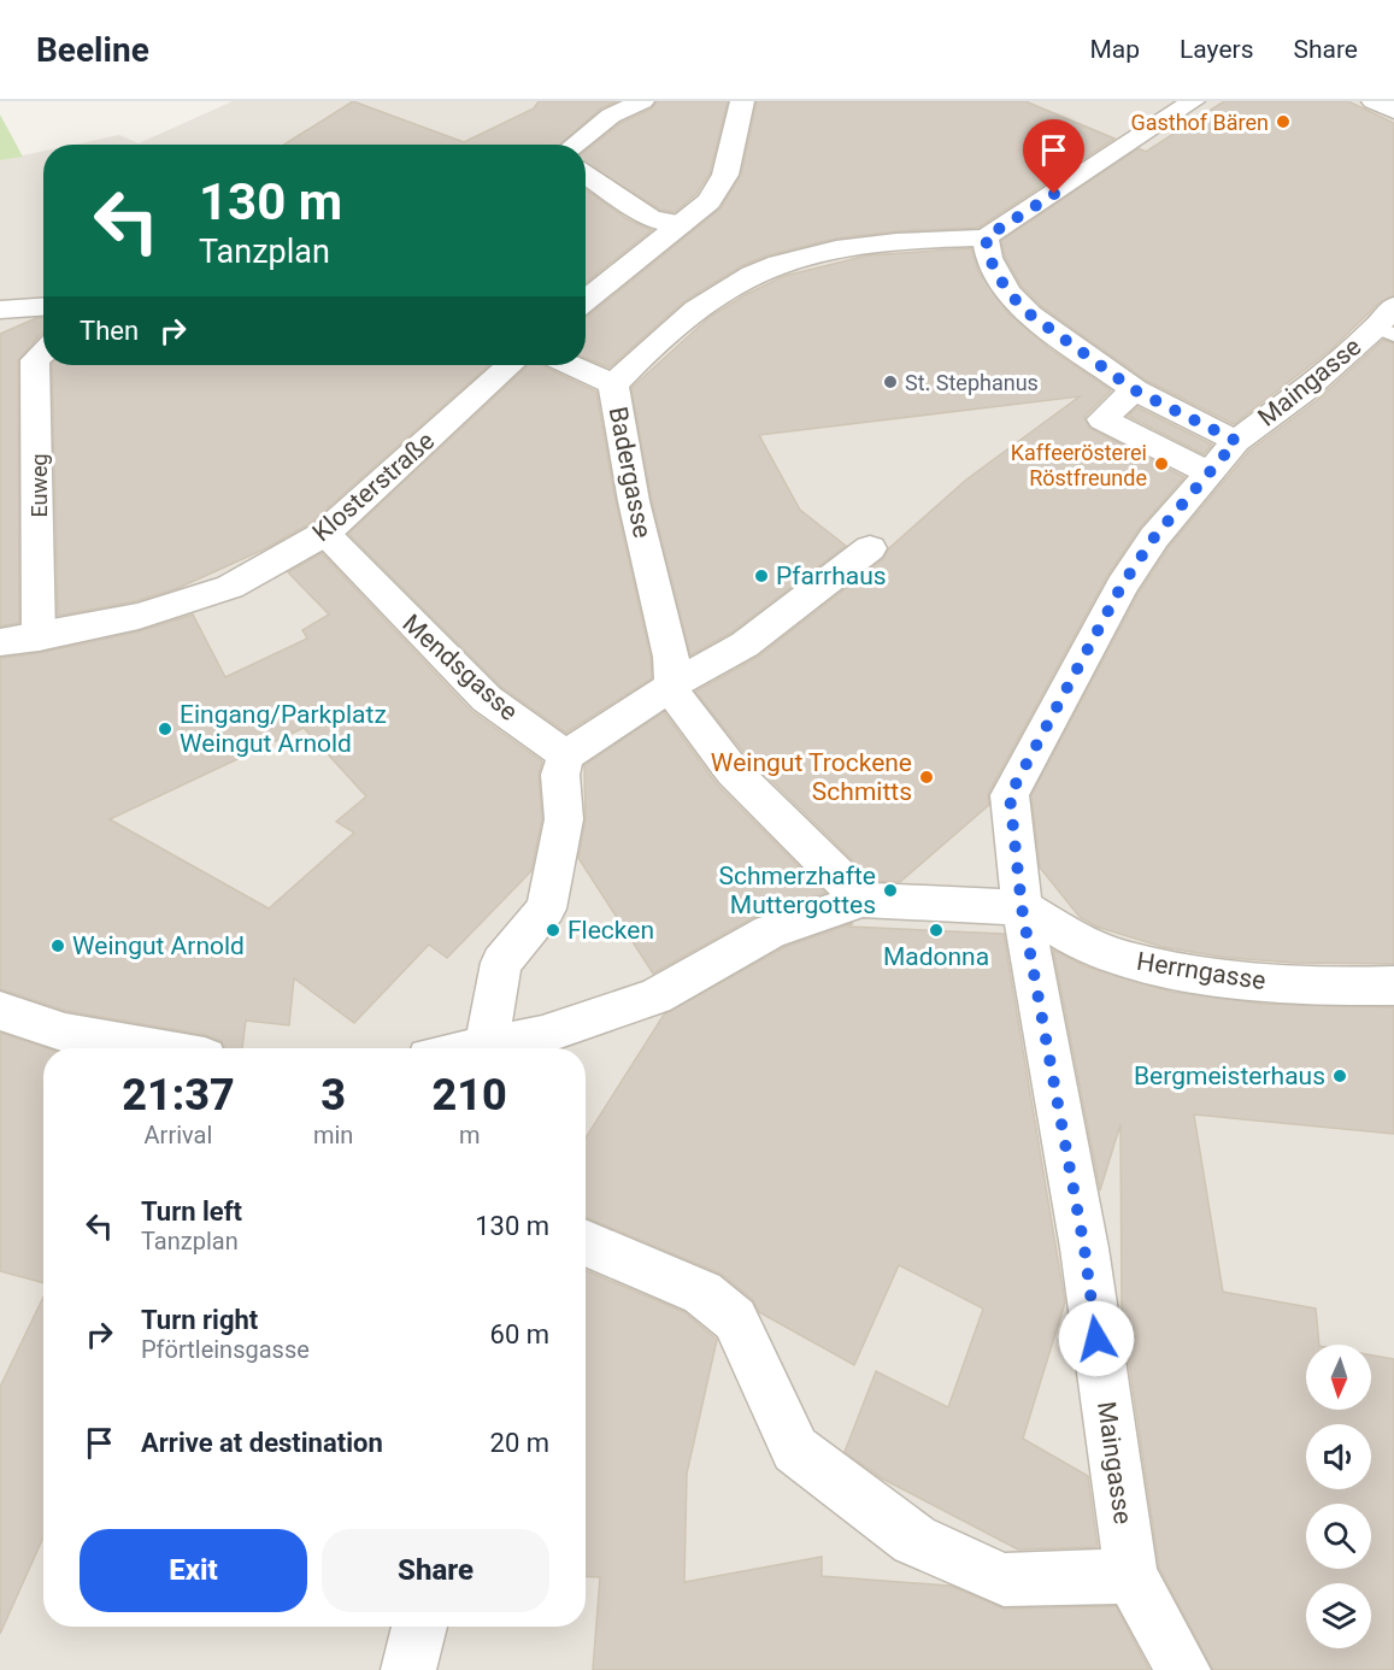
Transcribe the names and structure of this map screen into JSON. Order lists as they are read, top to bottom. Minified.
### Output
{"streets":{"street":["Maingasse","Badergasse","Euweg","Klosterstraße","Mendsgasse","Herrngasse"]},"crossings":[["Maingasse","Herrngasse"],["Euweg","Klosterstraße"],["Klosterstraße","Mendsgasse"]],"places":["Gasthof Bären","St. Stephanus","Kaffeerösterei Röstfreunde","Pfarrhaus","Eingang/Parkplatz Weingut Arnold","Weingut Trockene Schmitts","Schmerzhafte Muttergottes","Flecken","Madonna","Weingut Arnold","Bergmeisterhaus"],"north":"bottom","page":{"header":"Beeline","nav":["Map","Layers","Share"],"turn":["130 m","Tanzplan"],"then":"Then","eta":["21:37","Arrival","3","min","210","m"],"list":[{"name":"Turn left","note":"Tanzplan","value":"130 m"},{"name":"Turn right","note":"Pförtleinsgasse","value":"60 m"},{"name":"Arrive at destination","value":"20 m"}],"buttons":["Exit","Share"]}}
